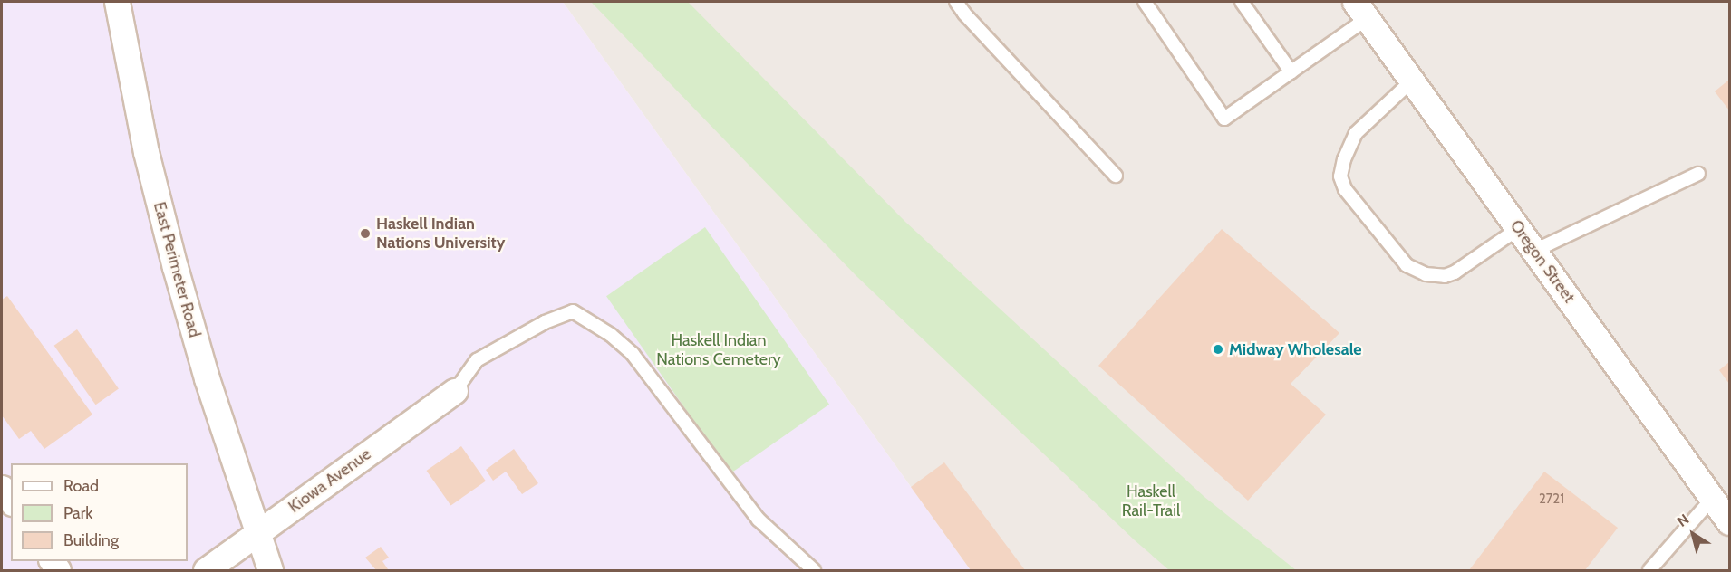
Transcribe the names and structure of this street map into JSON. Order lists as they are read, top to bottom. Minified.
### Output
{"streets":{"street":["Oregon Street","East Perimeter Road","Kiowa Avenue"]},"crossings":[["East Perimeter Road","Kiowa Avenue"]],"parks":["Haskell Indian Nations Cemetery","Haskell Rail-Trail"],"places":["Haskell Indian Nations University","Midway Wholesale"],"house_numbers":["2721"],"legend":["Road","Park","Building"],"north":"top left"}
